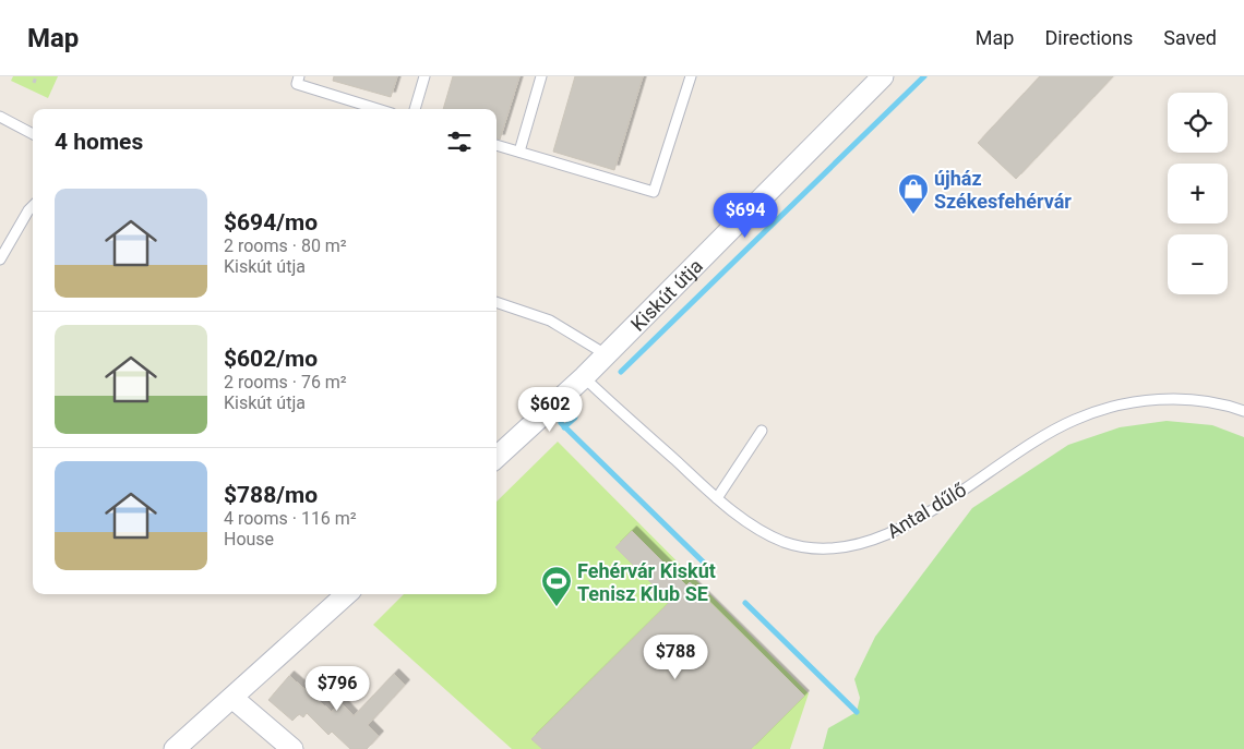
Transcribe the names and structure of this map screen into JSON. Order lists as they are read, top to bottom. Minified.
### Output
{"streets":{"street":["Kiskút útja"],"lane":["Antal dűlő"]},"crossings":[["Kiskút útja","Antal dűlő"]],"places":{"shop":["újház Székesfehérvár"],"sports":["Fehérvár Kiskút Tenisz Klub SE"]},"page":{"header":"Map","nav":["Map","Directions","Saved"],"map_buttons":["+","−"],"heading":"4 homes","list":[{"name":"$694/mo","note":"2 rooms · 80 m² · Kiskút útja"},{"name":"$602/mo","note":"2 rooms · 76 m² · Kiskút útja"},{"name":"$788/mo","note":"4 rooms · 116 m² · House"}],"price":["$694","$602","$788","$796"]}}
